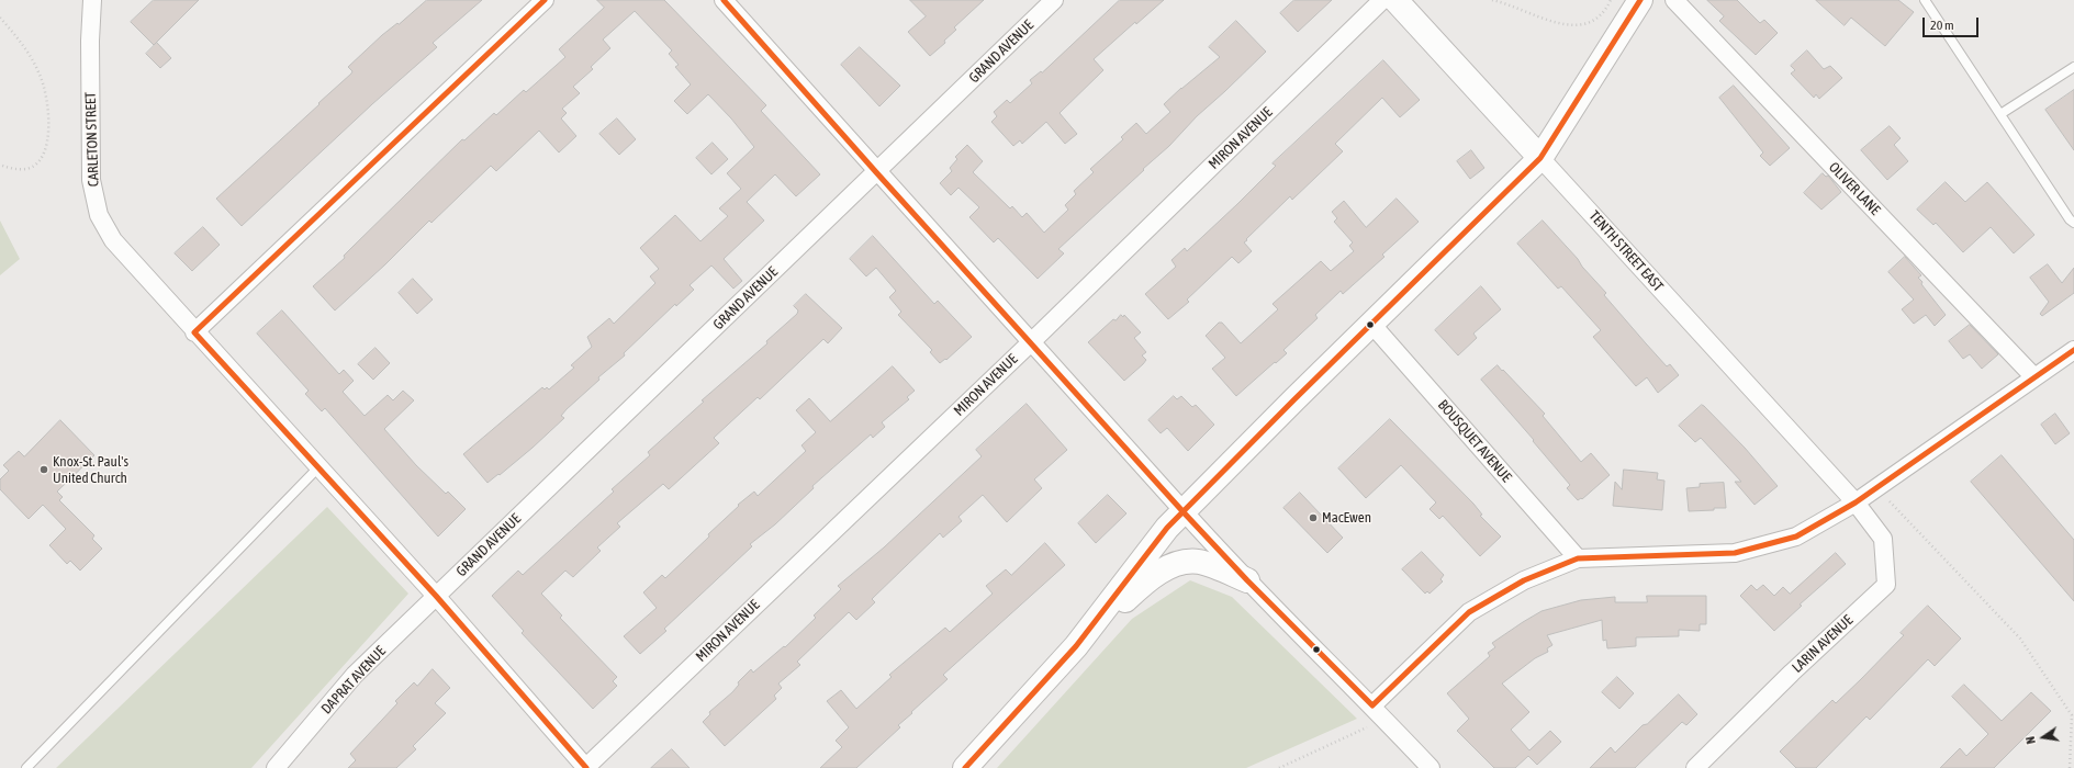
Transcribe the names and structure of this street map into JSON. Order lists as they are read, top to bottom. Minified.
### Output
{"streets":{"main road":["TENTH STREET EAST"],"street":["GRAND AVENUE","MIRON AVENUE","CARLETON STREET","OLIVER LANE","BOUSQUET AVENUE","LARIN AVENUE","DAPRAT AVENUE"]},"crossings":[["GRAND AVENUE","CARLETON STREET"],["GRAND AVENUE","DAPRAT AVENUE"],["MIRON AVENUE","CARLETON STREET"],["CARLETON STREET","DAPRAT AVENUE"],["TENTH STREET EAST","LARIN AVENUE"]],"places":["Knox-St. Paul's United Church","MacEwen"],"scale_bar":"20 m","north":"left"}
